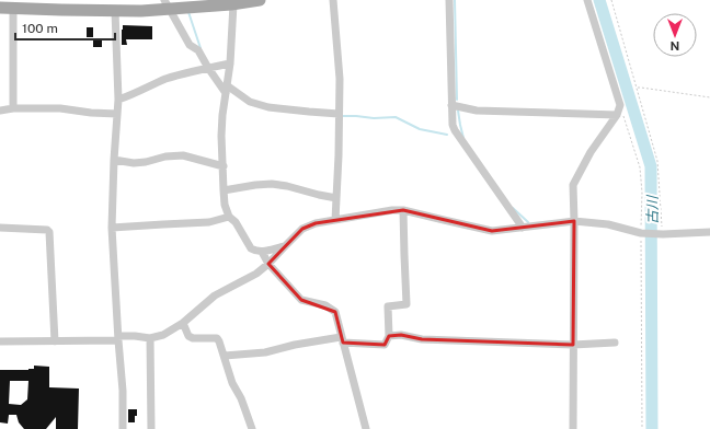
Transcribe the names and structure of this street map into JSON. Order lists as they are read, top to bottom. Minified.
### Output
{"water":["古川"],"scale_bar":"100 m","north":"bottom"}
